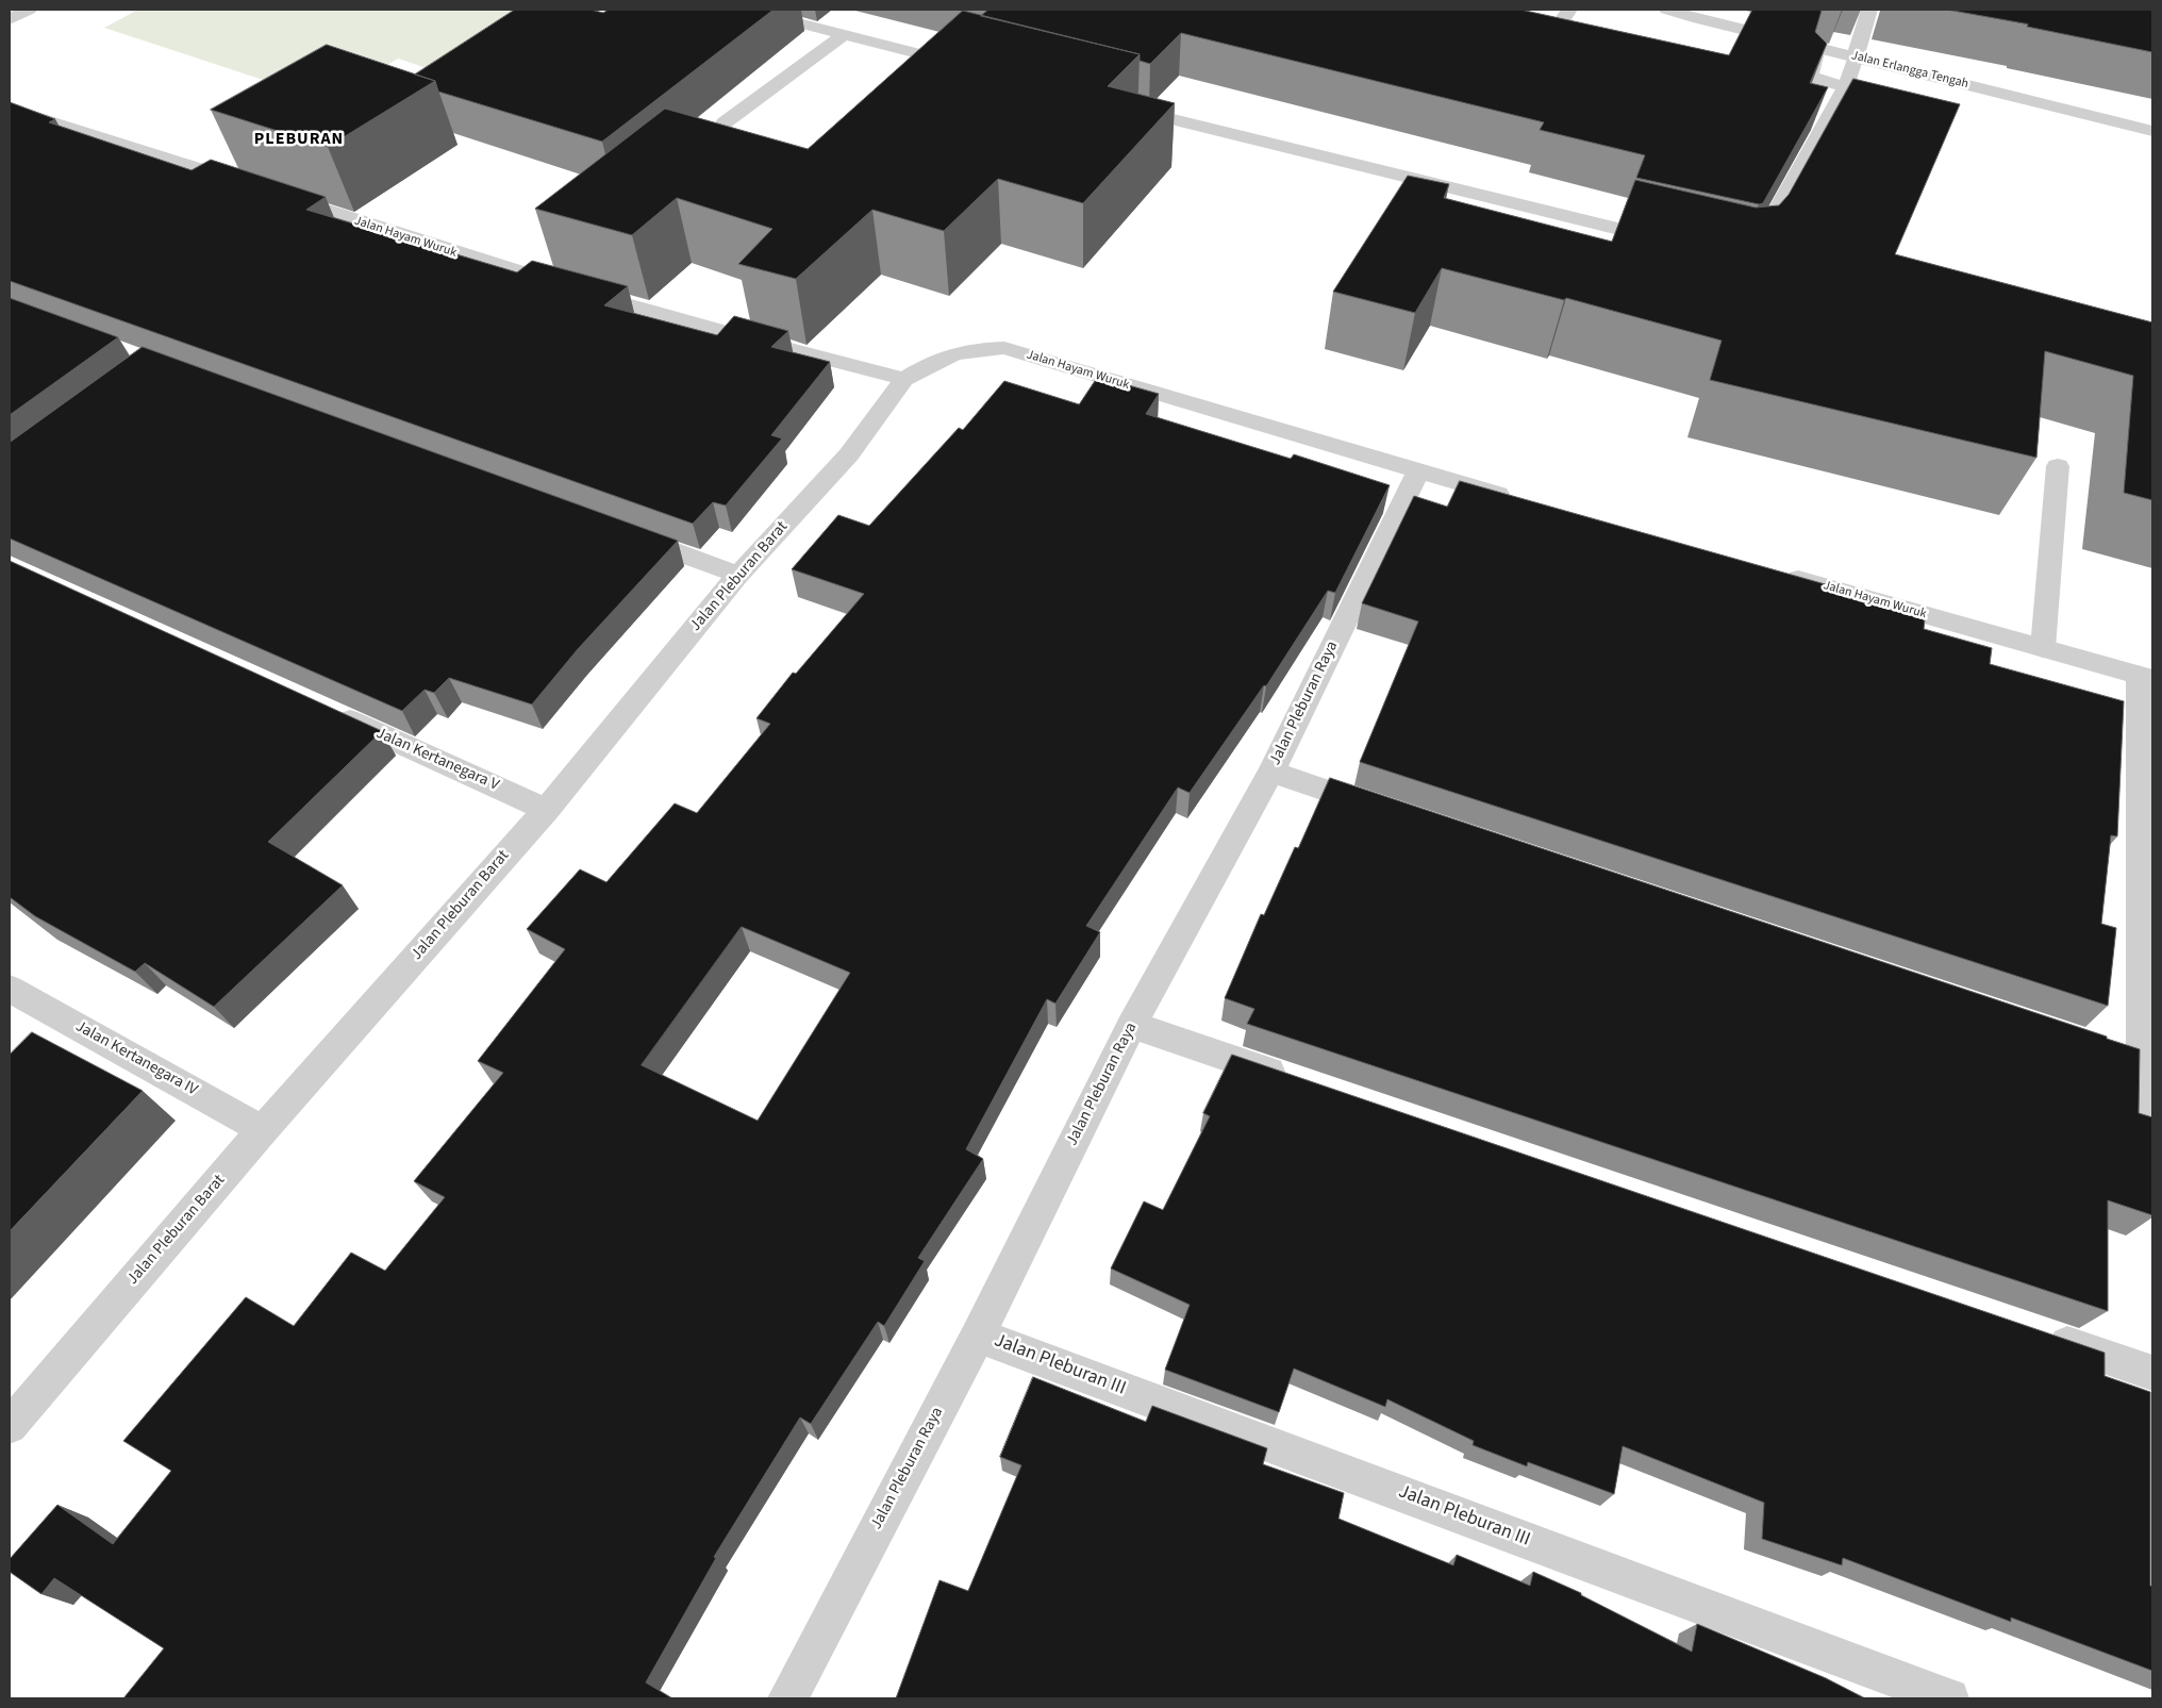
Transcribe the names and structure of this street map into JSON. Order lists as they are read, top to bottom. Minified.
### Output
{"streets":{"street":["Jalan Erlangga Tengah","Jalan Hayam Wuruk","Jalan Pleburan Barat","Jalan Pleburan Raya","Jalan Kertanegara V","Jalan Kertanegara IV","Jalan Pleburan III"]},"crossings":[["Jalan Hayam Wuruk","Jalan Pleburan Barat"],["Jalan Hayam Wuruk","Jalan Pleburan Raya"],["Jalan Pleburan Barat","Jalan Kertanegara V"],["Jalan Pleburan Barat","Jalan Kertanegara IV"],["Jalan Pleburan Raya","Jalan Pleburan III"]],"districts":["PLEBURAN"]}
